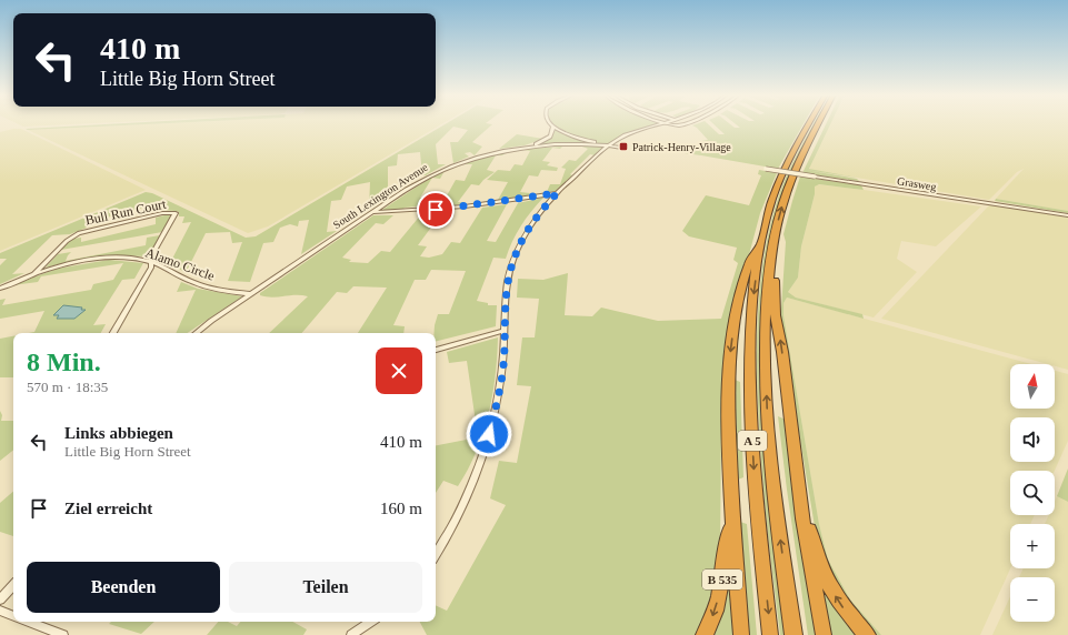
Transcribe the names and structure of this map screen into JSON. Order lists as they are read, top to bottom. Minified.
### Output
{"streets":{"highway":["A 5","B 535"],"street":["Grasweg","South Lexington Avenue","Bull Run Court","Alamo Circle"]},"crossings":[["South Lexington Avenue","Alamo Circle"],["Bull Run Court","Alamo Circle"],["A 5","B 535"]],"places":{"transit":["Patrick-Henry-Village"]},"north":"top","page":{"turn":["410 m","Little Big Horn Street"],"heading":["8 Min.","570 m · 18:35"],"map_buttons":["+","−"],"list":[{"name":"Links abbiegen","note":"Little Big Horn Street","value":"410 m"},{"name":"Ziel erreicht","value":"160 m"}],"buttons":["Beenden","Teilen"]}}
